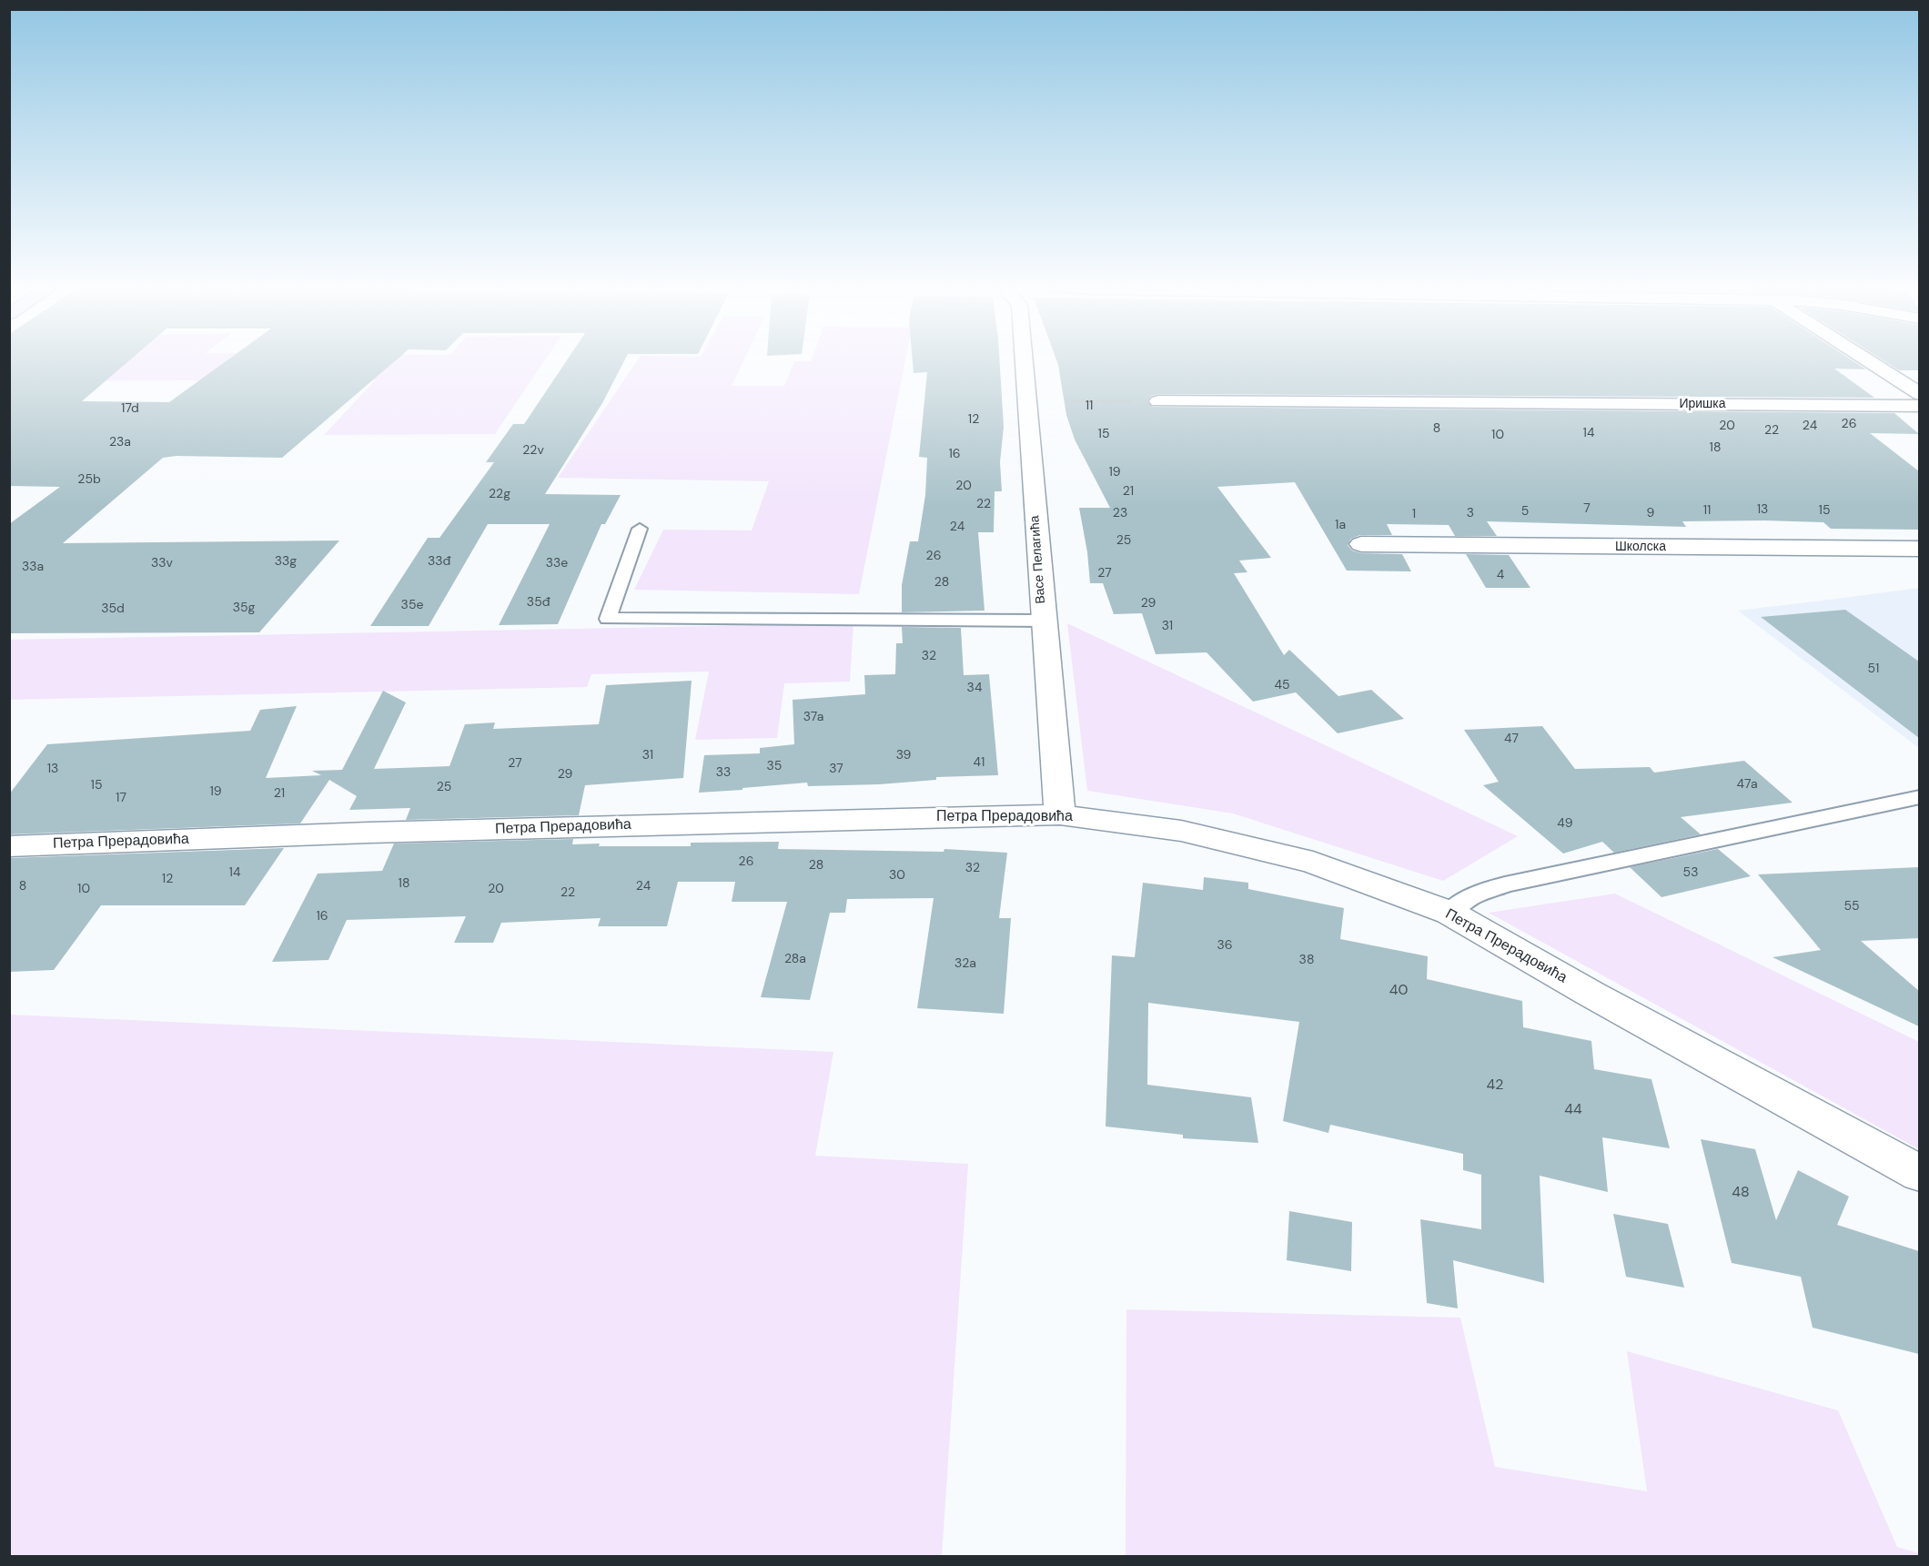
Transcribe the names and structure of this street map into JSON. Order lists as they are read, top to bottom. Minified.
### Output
{"streets":{"street":["Иришка","Школска","Васе Пелагића","Петра Прерадовића"]},"crossings":[["Васе Пелагића","Петра Прерадовића"]],"house_numbers":["11","17d","12","26","20","24","8","22","14","15","10","23a","18","22v","16","19","25b","20","21","22g","22","7","13","11","15","5","23","3","9","1","1a","24","25","26","33g","33đ","33v","33e","33a","27","4","28","35đ","29","35e","35g","35d","31","32","51","45","34","37a","47","31","39","41","27","35","13","37","33","29","47a","15","25","19","21","17","49","26","28","32","14","53","30","12","18","8","24","10","20","22","55","16","36","28a","38","32a","40","42","44","48"]}
